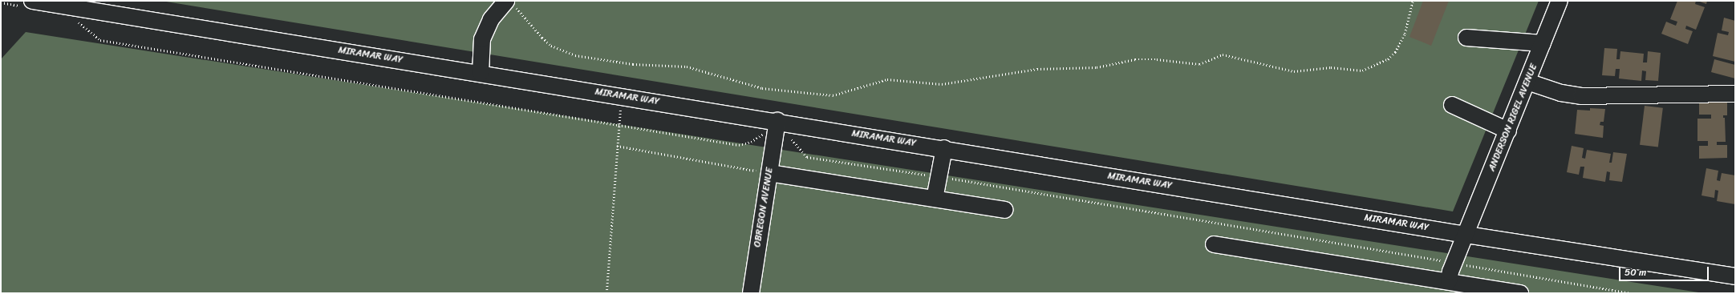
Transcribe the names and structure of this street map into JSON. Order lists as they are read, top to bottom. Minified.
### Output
{"streets":{"street":["MIRAMAR WAY","ANDERSON RIGEL AVENUE","OBREGON AVENUE"]},"crossings":[["MIRAMAR WAY","ANDERSON RIGEL AVENUE"],["MIRAMAR WAY","OBREGON AVENUE"]],"scale_bar":"50 m"}
